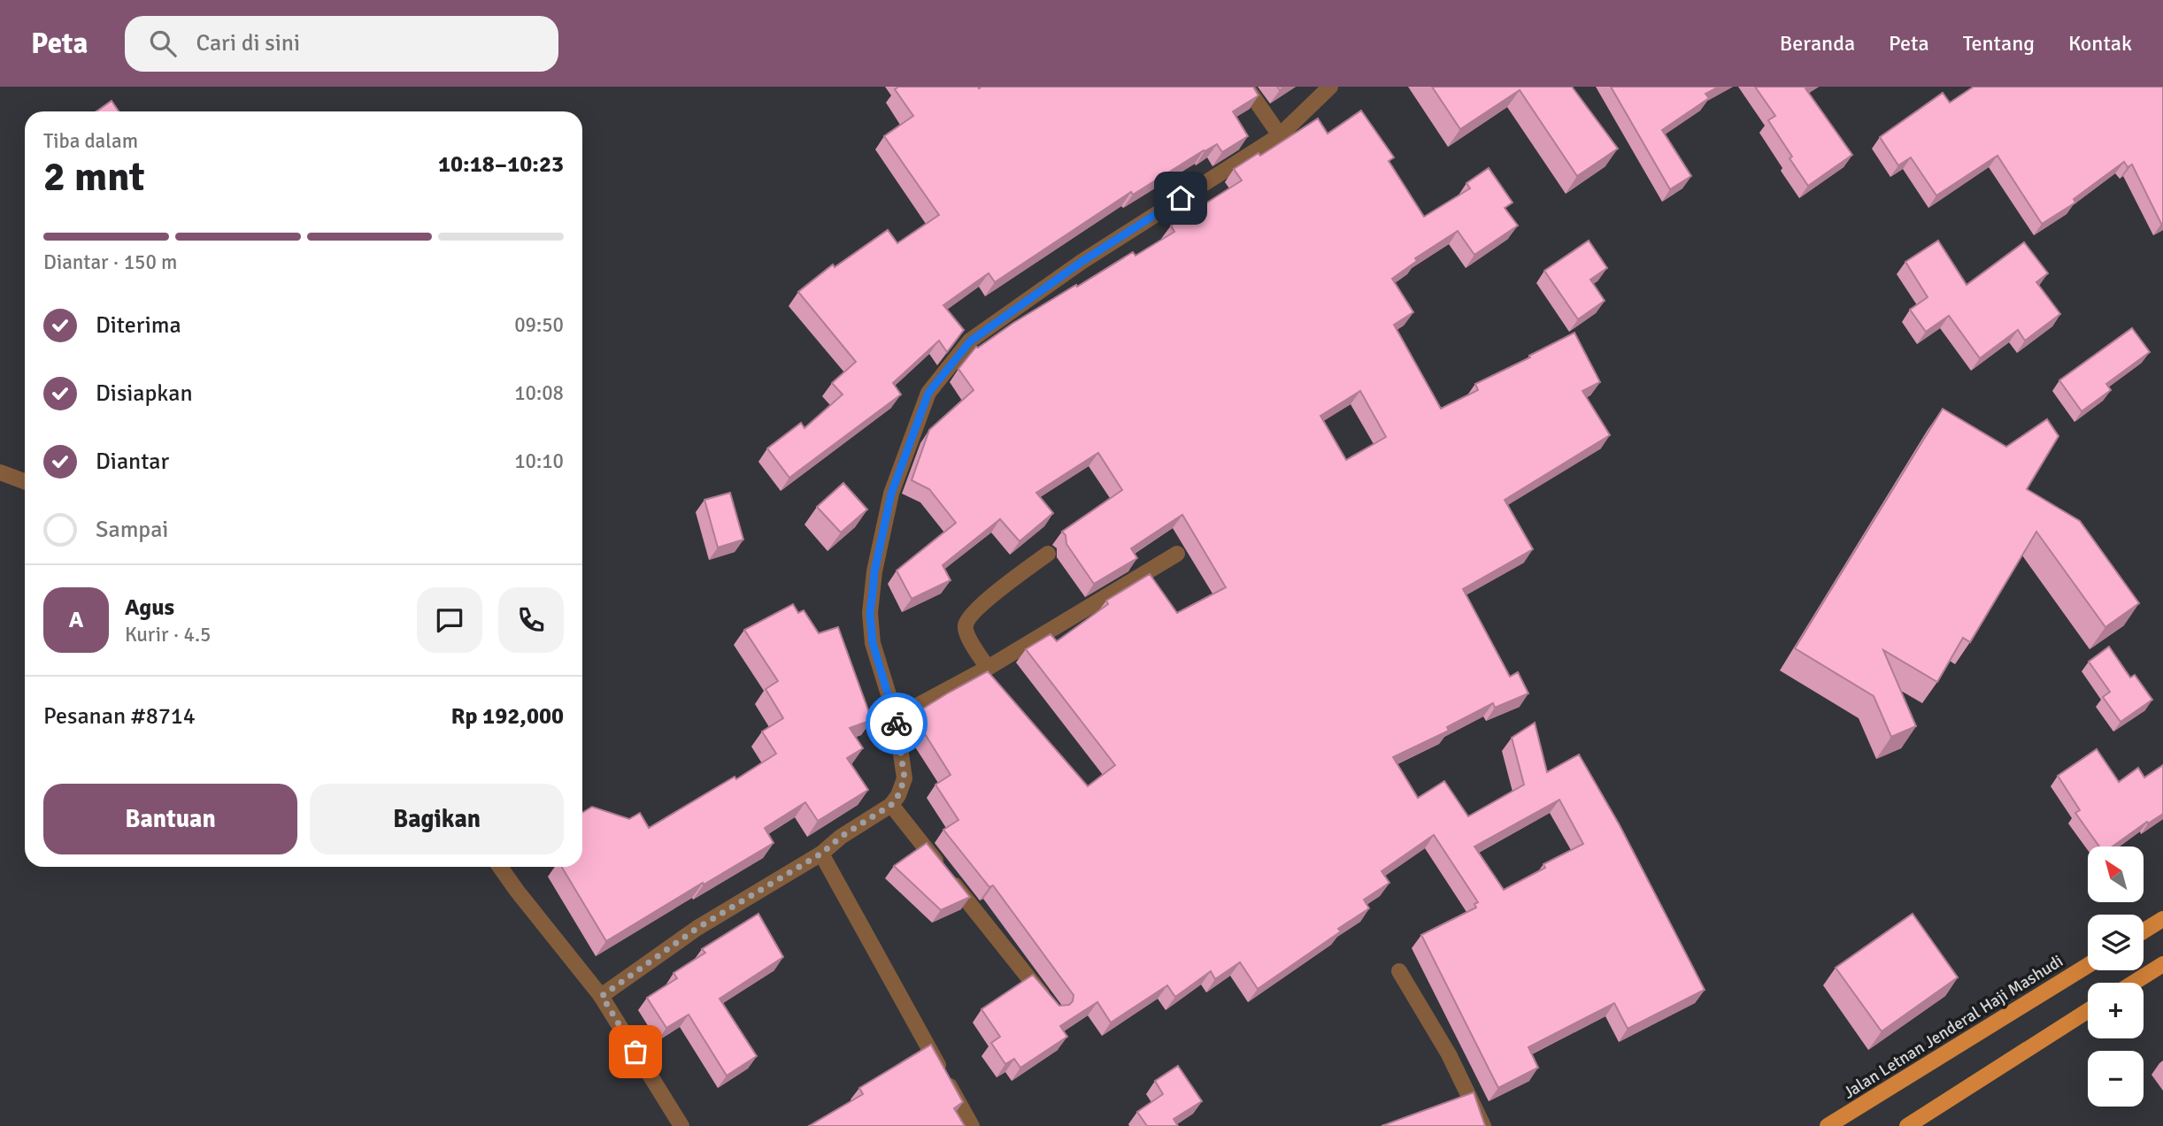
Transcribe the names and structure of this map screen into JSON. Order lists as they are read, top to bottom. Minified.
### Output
{"streets":{"main road":["Jalan Letnan Jenderal Haji Mashudi"]},"north":"top left","page":{"header":"Peta","search":"Cari di sini","nav":["Beranda","Peta","Tentang","Kontak"],"heading":["2 mnt","Tiba dalam","10:18–10:23"],"panel":["Agus","Kurir · 4.5","Pesanan #8714","Rp 192,000"],"bar":"Diantar · 150 m","list":[["Diterima","09:50"],["Disiapkan","10:08"],["Diantar","10:10"],"Sampai"],"round":"A","buttons":["Bantuan","Bagikan"],"map_buttons":["+","−"]}}
